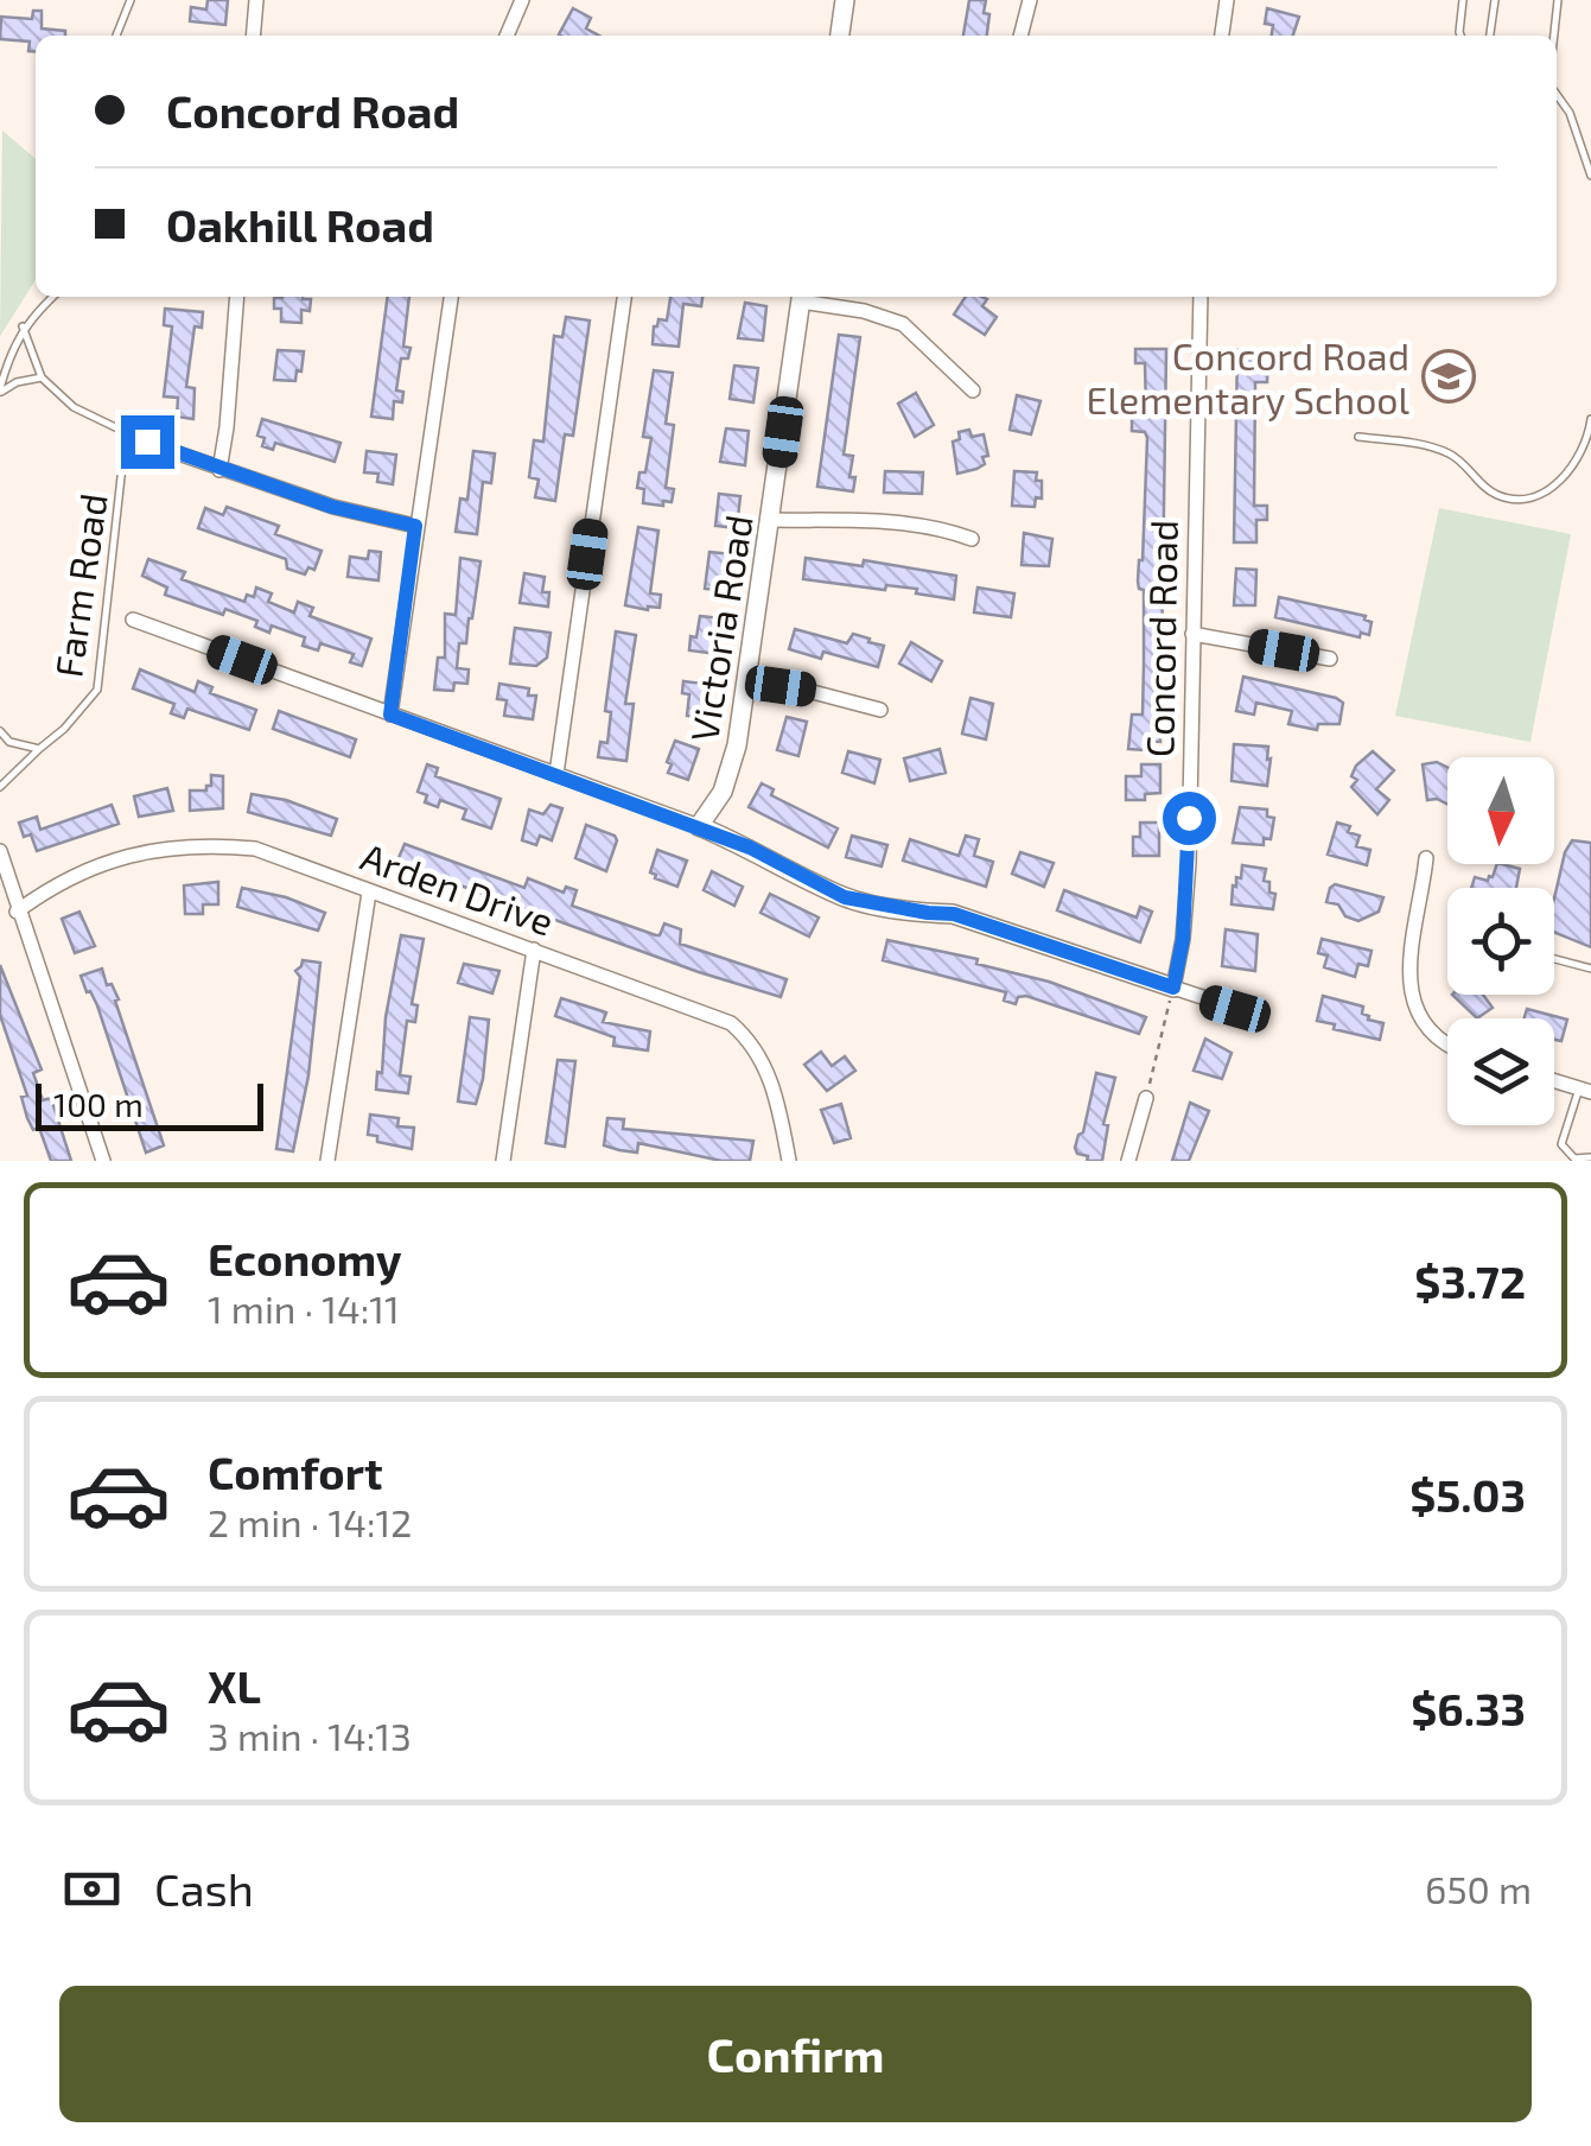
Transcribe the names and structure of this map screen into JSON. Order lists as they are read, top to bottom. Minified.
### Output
{"streets":{"street":["Victoria Road","Concord Road","Arden Drive"],"lane":["Farm Road"]},"places":{"school or university":["Concord Road Elementary School"]},"scale_bar":"100 m","north":"bottom","page":{"banner":["Concord Road","Oakhill Road"],"scale":"100 m","list":[{"name":"Economy","note":"1 min · 14:11","value":"$3.72"},{"name":"Comfort","note":"2 min · 14:12","value":"$5.03"},{"name":"XL","note":"3 min · 14:13","value":"$6.33"}],"pay":["Cash","650 m"],"buttons":"Confirm"}}
